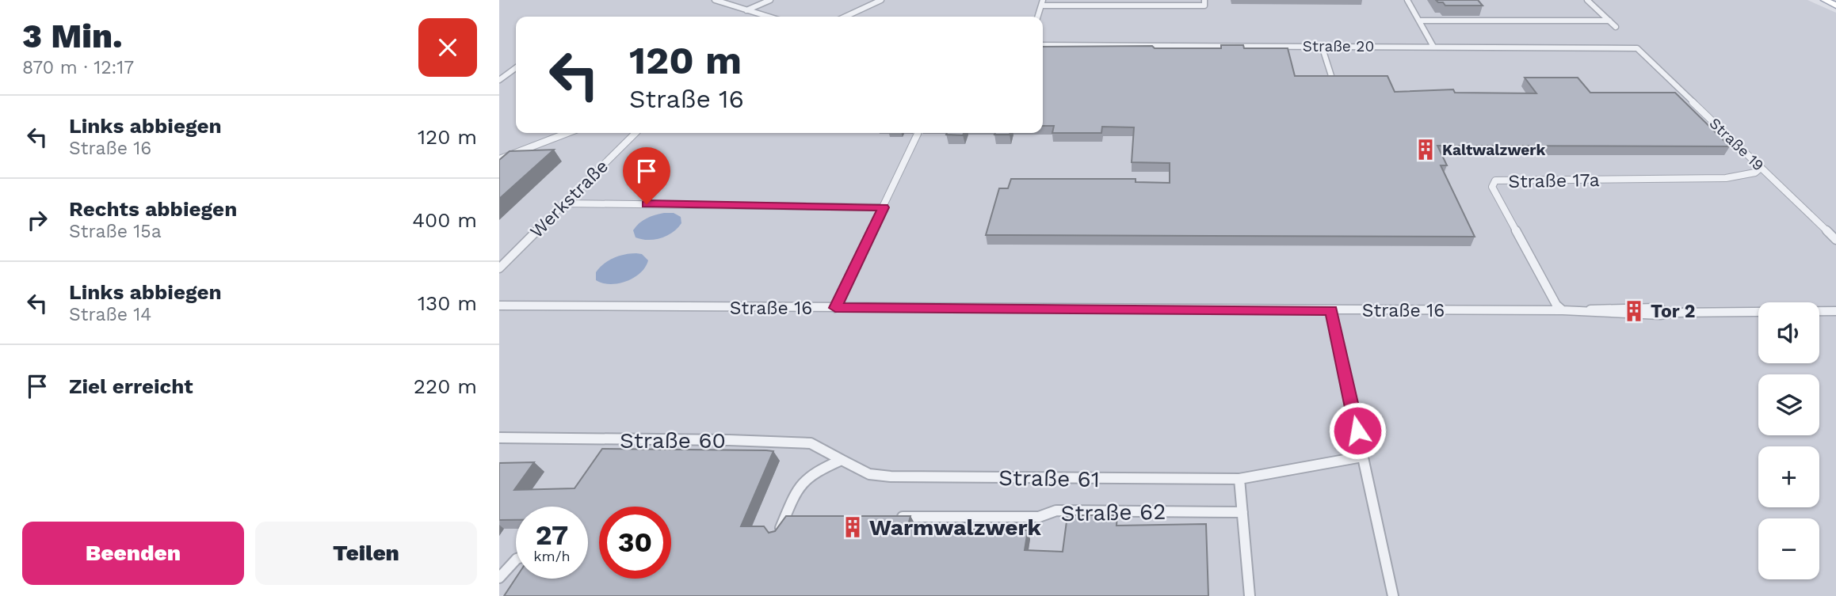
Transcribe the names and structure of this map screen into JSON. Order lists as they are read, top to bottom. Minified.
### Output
{"streets":{"street":["Straße 20","Straße 19","Straße 17a","Werkstraße","Straße 16","Straße 60","Straße 61","Straße 62"]},"crossings":[["Straße 20","Straße 19"],["Straße 19","Straße 17a"],["Straße 17a","Straße 16"],["Straße 60","Straße 61"]],"places":{"building":["Kaltwalzwerk","Tor 2","Warmwalzwerk"]},"page":{"heading":["3 Min.","870 m · 12:17"],"turn":["120 m","Straße 16"],"list":[{"name":"Links abbiegen","note":"Straße 16","value":"120 m"},{"name":"Rechts abbiegen","note":"Straße 15a","value":"400 m"},{"name":"Links abbiegen","note":"Straße 14","value":"130 m"},{"name":"Ziel erreicht","value":"220 m"}],"map_buttons":["+","−"],"speed":"27 km/h","limit":"30","buttons":["Beenden","Teilen"]}}
